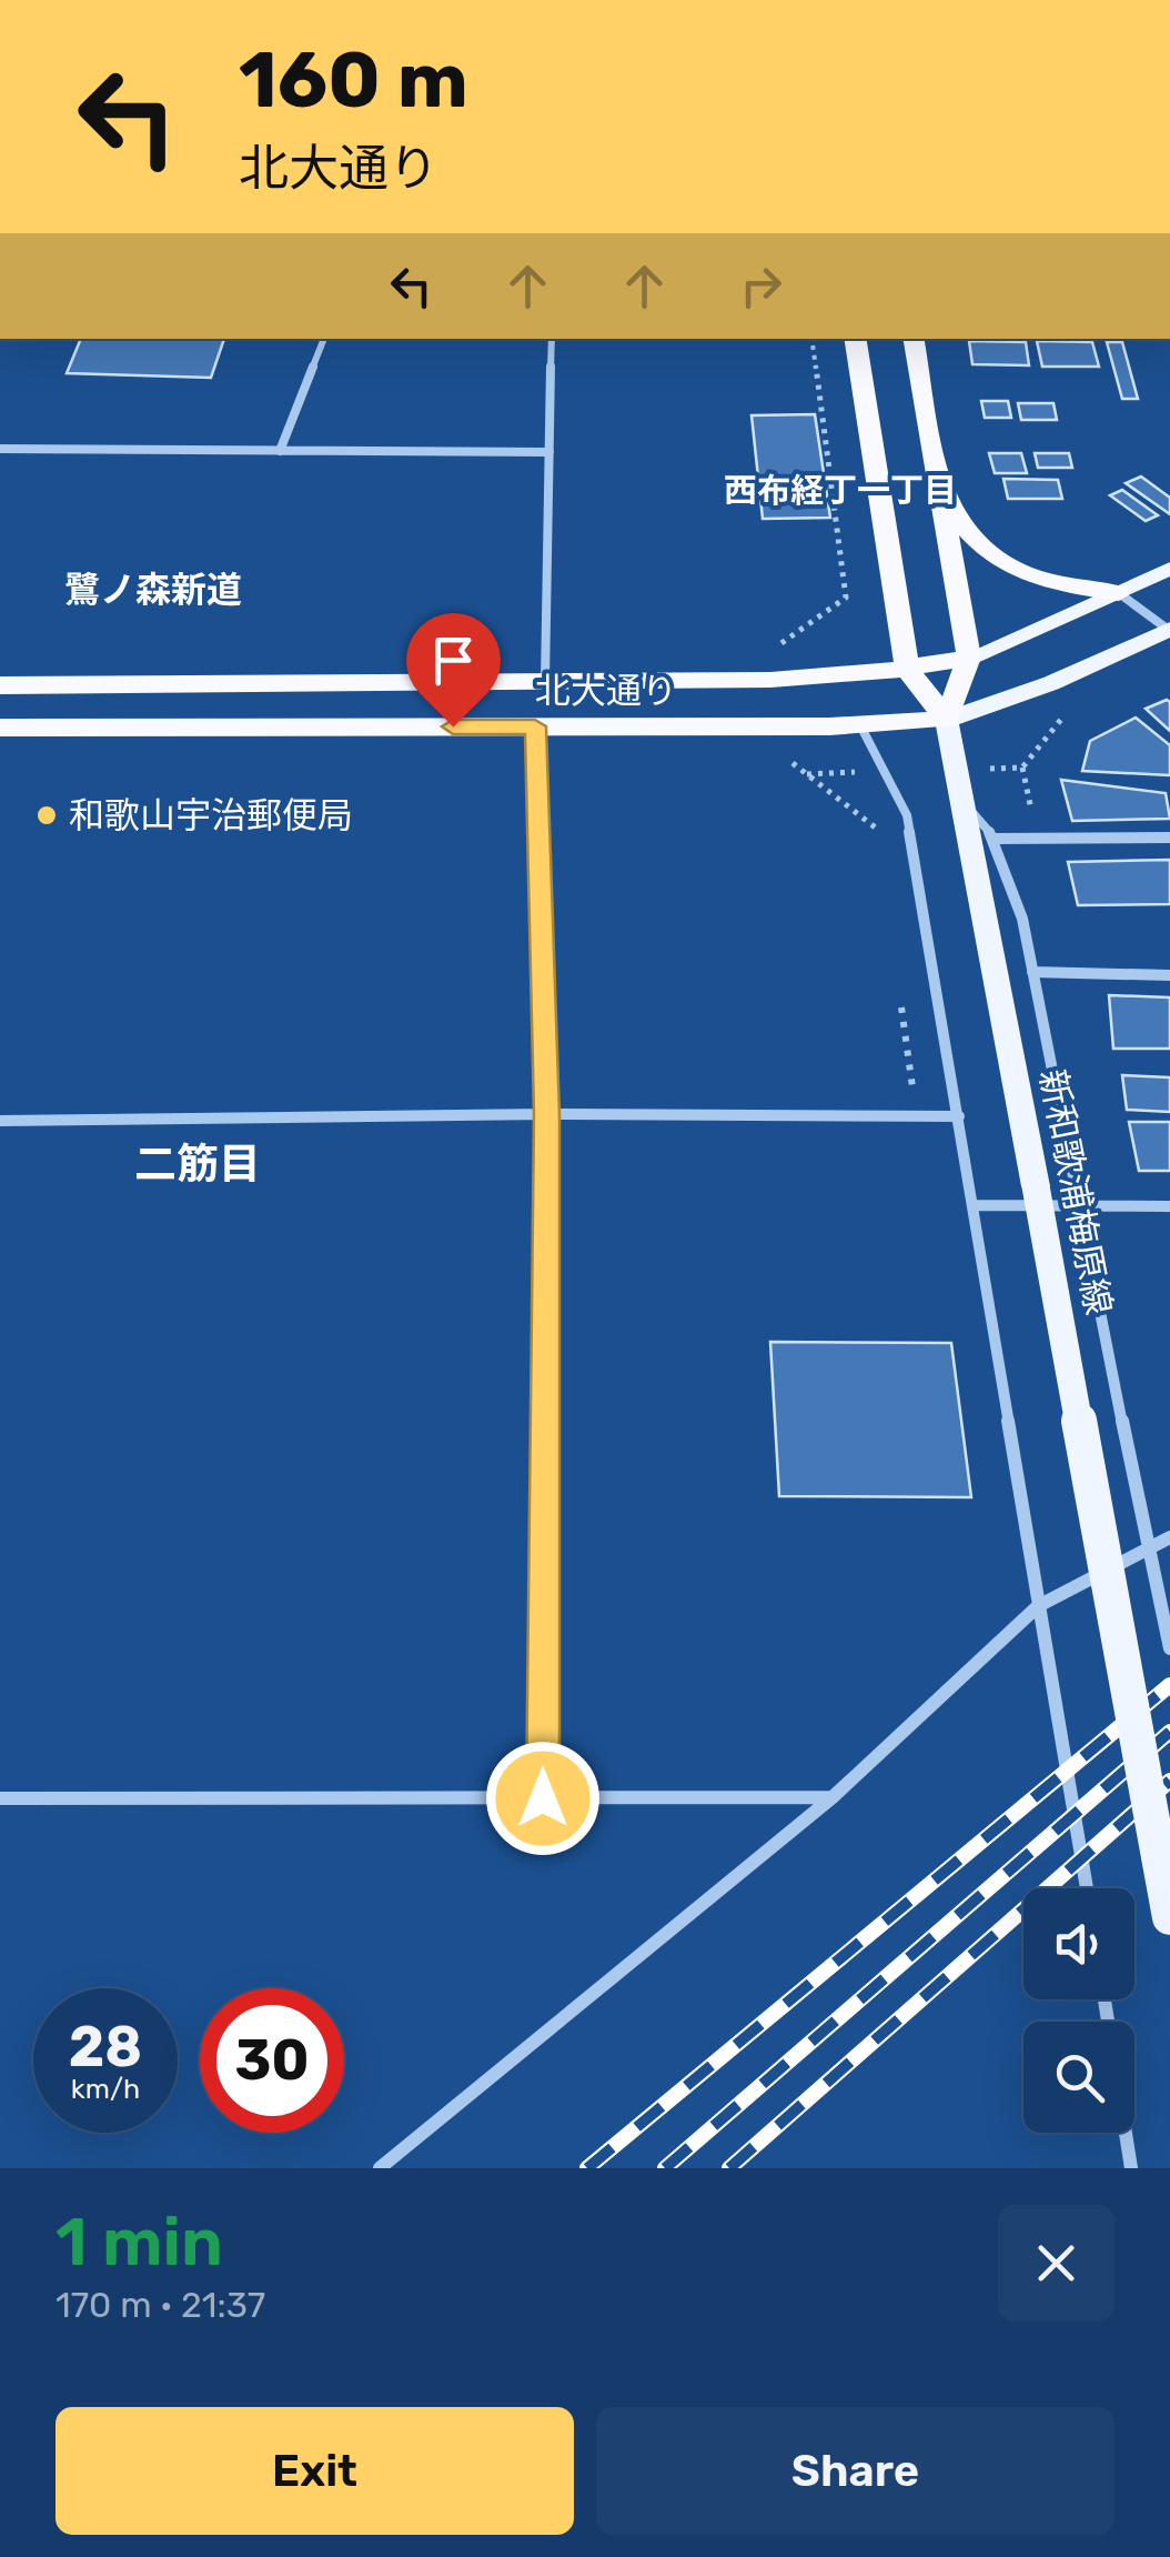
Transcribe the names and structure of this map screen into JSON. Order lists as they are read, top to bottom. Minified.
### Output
{"streets":{"highway":["北大通り"],"main road":["新和歌浦梅原線"]},"crossings":[["北大通り","新和歌浦梅原線"]],"districts":["西布経丁一丁目","鷺ノ森新道","二筋目"],"places":["和歌山宇治郵便局"],"page":{"turn":["160 m","北大通り"],"speed":"28 km/h","limit":"30","heading":["1 min","170 m · 21:37"],"buttons":["Exit","Share"]}}
